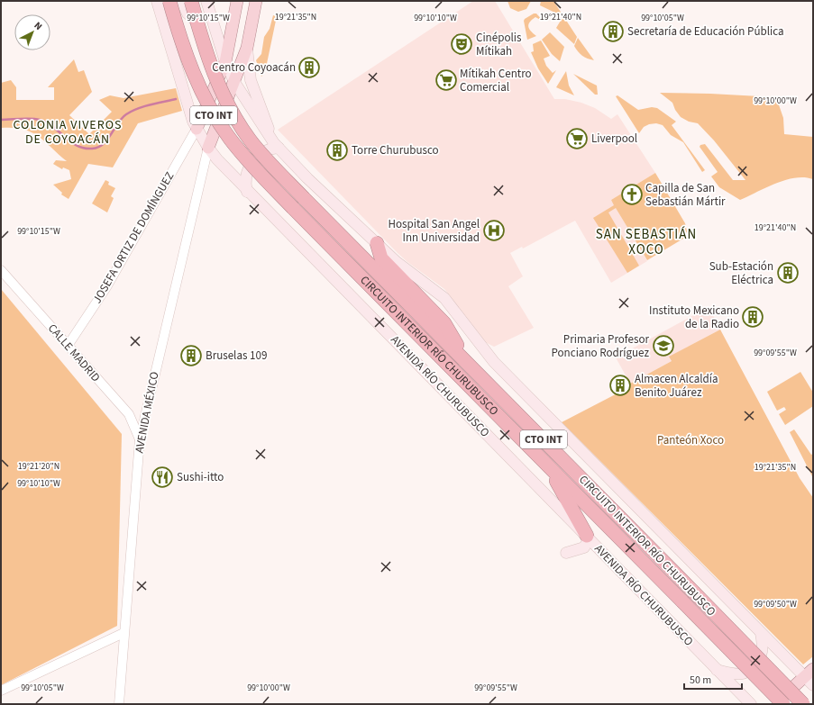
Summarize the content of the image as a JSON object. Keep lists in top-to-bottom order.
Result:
{
  "streets": {
    "highway": ["CTO INT", "CIRCUITO INTERIOR RÍO CHURUBUSCO"],
    "main road": ["AVENIDA RÍO CHURUBUSCO"],
    "street": ["JOSEFA ORTIZ DE DOMÍNGUEZ", "CALLE MADRID", "AVENIDA MÉXICO"]
  },
  "crossings": [
    ["JOSEFA ORTIZ DE DOMÍNGUEZ", "CALLE MADRID"],
    ["JOSEFA ORTIZ DE DOMÍNGUEZ", "AVENIDA RÍO CHURUBUSCO"],
    ["CALLE MADRID", "AVENIDA MÉXICO"],
    ["AVENIDA RÍO CHURUBUSCO", "AVENIDA MÉXICO"]
  ],
  "districts": ["COLONIA VIVEROS DE COYOACÁN", "SAN SEBASTIÁN XOCO"],
  "parks": ["Panteón Xoco"],
  "places": {
    "building": [
      "Secretaría de Educación Pública",
      "Centro Coyoacán",
      "Torre Churubusco",
      "Sub-Estación Eléctrica",
      "Instituto Mexicano de la Radio",
      "Bruselas 109",
      "Almacen Alcaldía Benito Juárez"
    ],
    "theatre": ["Cinépolis Mítikah"],
    "supermarket": ["Mítikah Centro Comercial", "Liverpool"],
    "church": ["Capilla de San Sebastián Mártir"],
    "hospital": ["Hospital San Angel Inn Universidad"],
    "school or university": ["Primaria Profesor Ponciano Rodríguez"],
    "restaurant": ["Sushi-itto"]
  },
  "scale_bar": "50 m",
  "north": "top right",
  "coordinates": [
    "19°21'35\"N",
    "19°21'40\"N",
    "99°10'15\"W",
    "99°10'10\"W",
    "99°10'05\"W",
    "99°10'00\"W",
    "99°09'55\"W",
    "19°21'20\"N",
    "99°09'50\"W"
  ]
}
